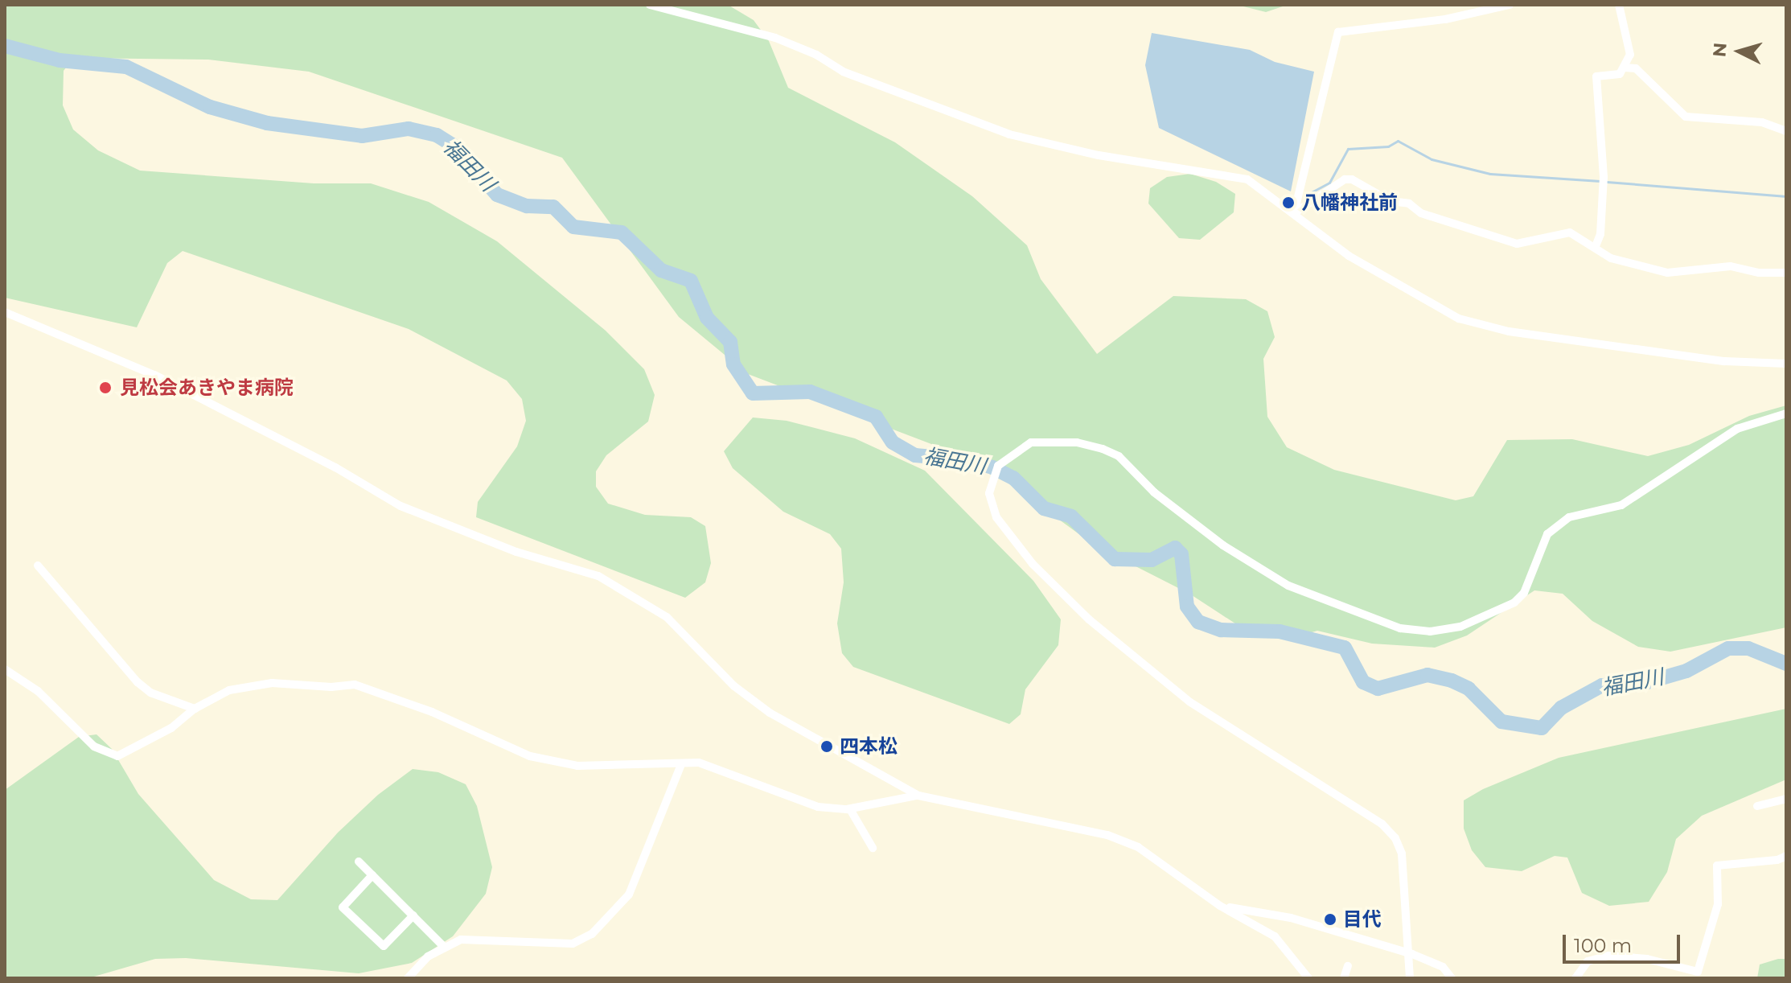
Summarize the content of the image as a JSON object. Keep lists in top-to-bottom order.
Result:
{
  "water": ["福田川"],
  "places": [
    "八幡神社前",
    "見松会あきやま病院",
    "四本松",
    "目代"
  ],
  "scale_bar": "100 m",
  "north": "left"
}
